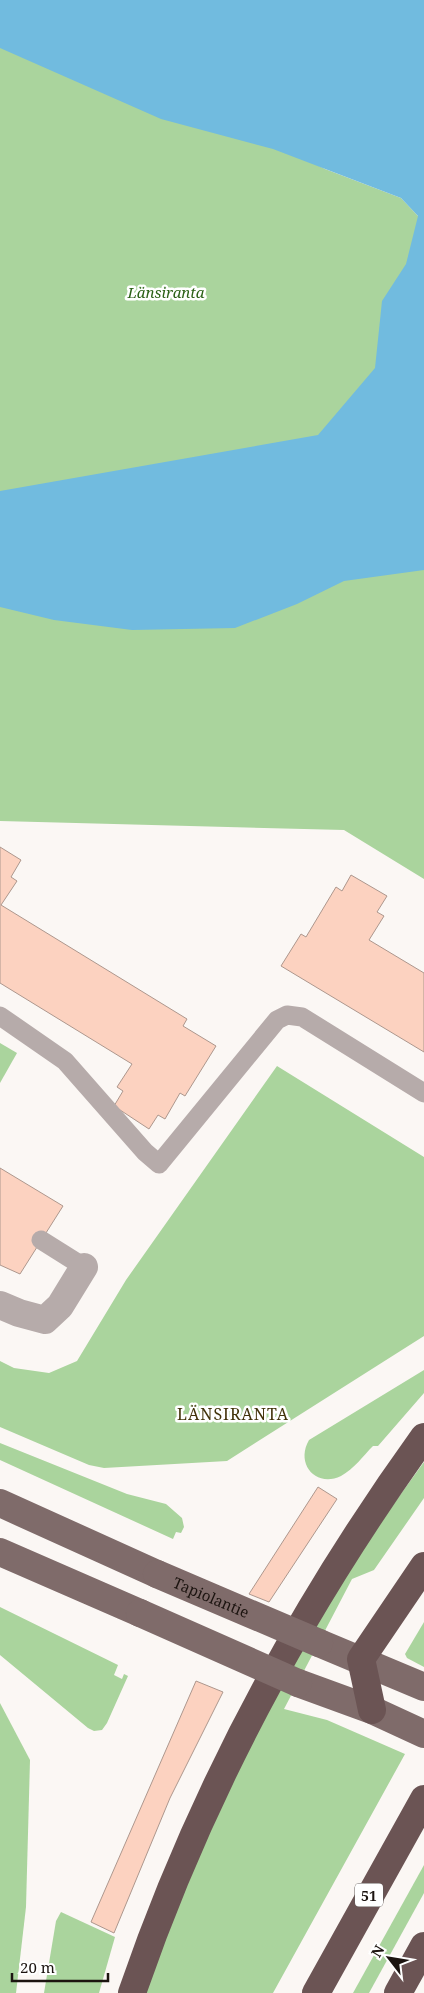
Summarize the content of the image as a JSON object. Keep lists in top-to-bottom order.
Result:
{
  "streets": {
    "highway": ["51"],
    "main road": ["Tapiolantie"]
  },
  "districts": ["LÄNSIRANTA"],
  "parks": ["Länsiranta"],
  "scale_bar": "20 m",
  "north": "top left"
}
